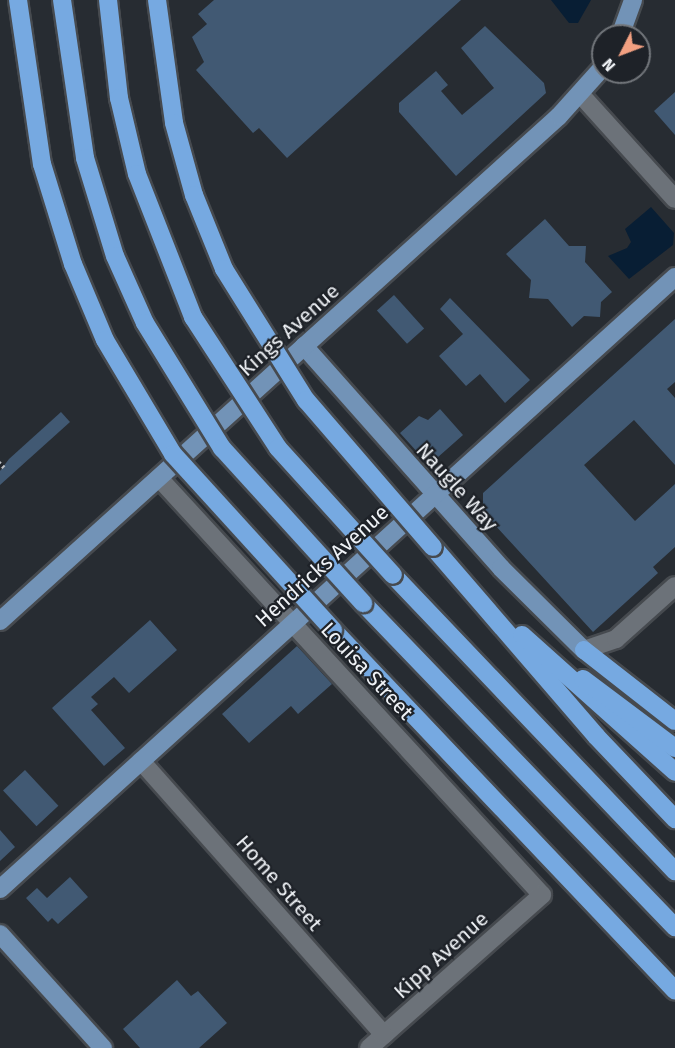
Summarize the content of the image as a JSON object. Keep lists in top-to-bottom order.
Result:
{
  "streets": {
    "main road": ["Kings Avenue", "Naugle Way", "Hendricks Avenue"],
    "street": ["Louisa Street", "Home Street", "Kipp Avenue"]
  },
  "crossings": [
    ["Kings Avenue", "Naugle Way"],
    ["Kings Avenue", "Louisa Street"],
    ["Naugle Way", "Hendricks Avenue"],
    ["Hendricks Avenue", "Louisa Street"],
    ["Hendricks Avenue", "Home Street"],
    ["Louisa Street", "Kipp Avenue"],
    ["Home Street", "Kipp Avenue"]
  ],
  "north": "bottom left"
}
